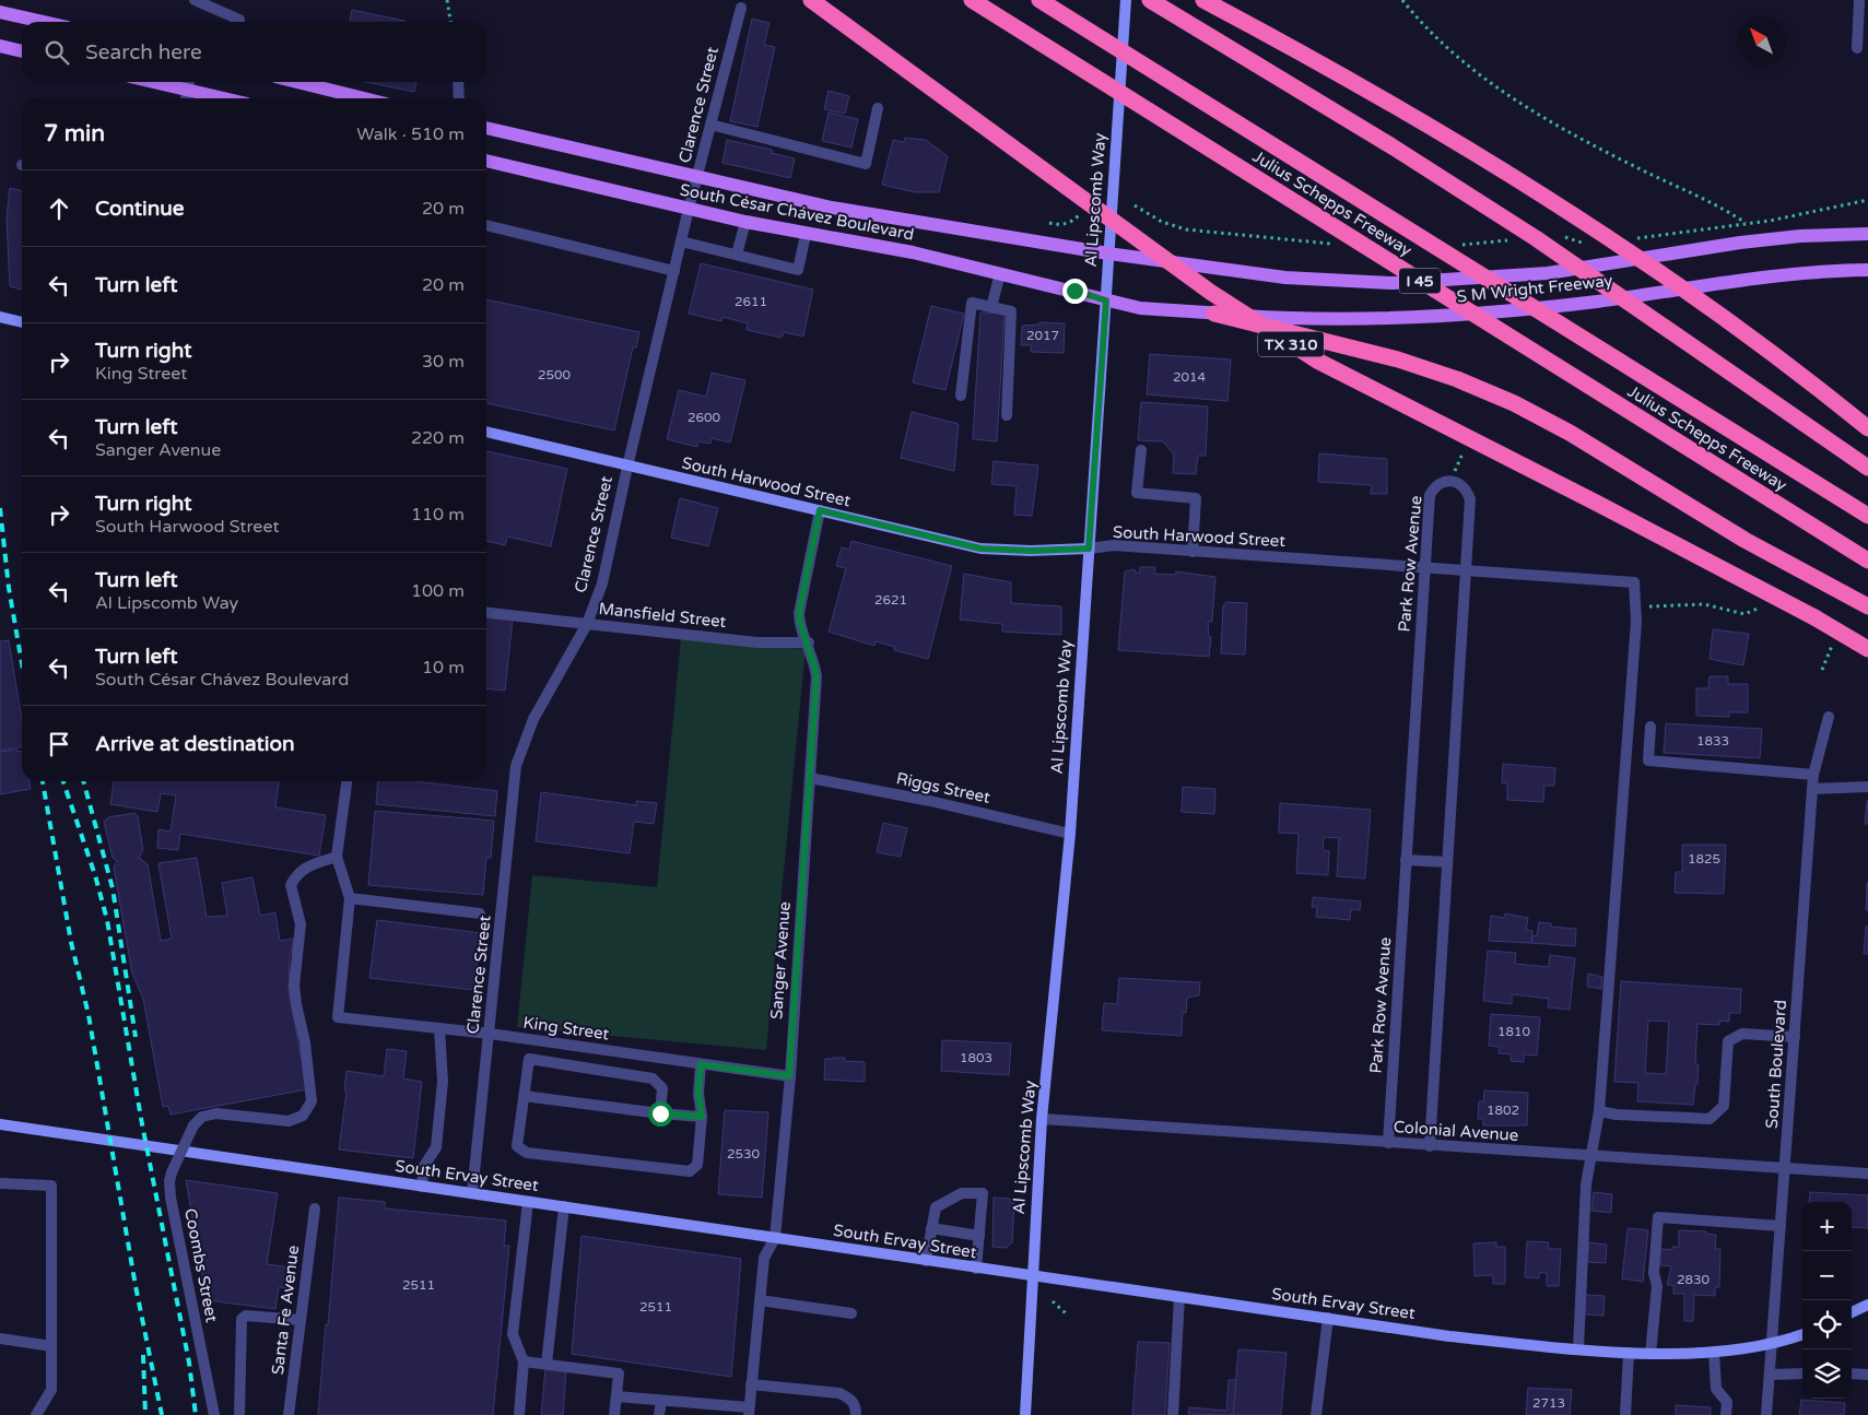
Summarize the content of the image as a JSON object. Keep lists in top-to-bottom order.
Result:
{
  "streets": {
    "highway": ["Julius Schepps Freeway", "I 45", "TX 310"],
    "main road": [
      "Al Lipscomb Way",
      "South César Chávez Boulevard",
      "S M Wright Freeway",
      "South Harwood Street",
      "South Ervay Street"
    ],
    "street": [
      "Clarence Street",
      "Park Row Avenue",
      "Mansfield Street",
      "Riggs Street",
      "Sanger Avenue",
      "King Street",
      "South Boulevard",
      "Colonial Avenue",
      "Coombs Street",
      "Santa Fe Avenue"
    ]
  },
  "crossings": [
    ["Clarence Street", "South César Chávez Boulevard"],
    ["Clarence Street", "South Harwood Street"],
    ["Clarence Street", "Mansfield Street"],
    ["Clarence Street", "King Street"],
    ["Clarence Street", "South Ervay Street"],
    ["Al Lipscomb Way", "South César Chávez Boulevard"],
    ["Al Lipscomb Way", "S M Wright Freeway"],
    ["Al Lipscomb Way", "South Harwood Street"],
    ["Al Lipscomb Way", "Riggs Street"],
    ["Al Lipscomb Way", "Colonial Avenue"],
    ["Al Lipscomb Way", "South Ervay Street"],
    ["South César Chávez Boulevard", "S M Wright Freeway"],
    ["South Harwood Street", "Park Row Avenue"],
    ["South Harwood Street", "Sanger Avenue"],
    ["Park Row Avenue", "Colonial Avenue"],
    ["Mansfield Street", "Sanger Avenue"],
    ["Riggs Street", "Sanger Avenue"],
    ["Sanger Avenue", "King Street"],
    ["Sanger Avenue", "South Ervay Street"],
    ["South Boulevard", "Colonial Avenue"],
    ["South Boulevard", "South Ervay Street"]
  ],
  "house_numbers": [
    "2611",
    "2017",
    "2500",
    "2014",
    "2600",
    "2621",
    "1833",
    "1825",
    "1810",
    "1803",
    "1802",
    "2530",
    "2830",
    "2511",
    "2511",
    "2713"
  ],
  "north": "top left",
  "page": {
    "search": "Search here",
    "heading": ["7 min", "Walk · 510 m"],
    "list": [
      ["Continue", "20 m"],
      ["Turn left", "20 m"],
      ["Turn right", "King Street", "30 m"],
      ["Turn left", "Sanger Avenue", "220 m"],
      ["Turn right", "South Harwood Street", "110 m"],
      ["Turn left", "Al Lipscomb Way", "100 m"],
      ["Turn left", "South César Chávez Boulevard", "10 m"],
      "Arrive at destination"
    ],
    "map_buttons": ["+", "−"]
  }
}
